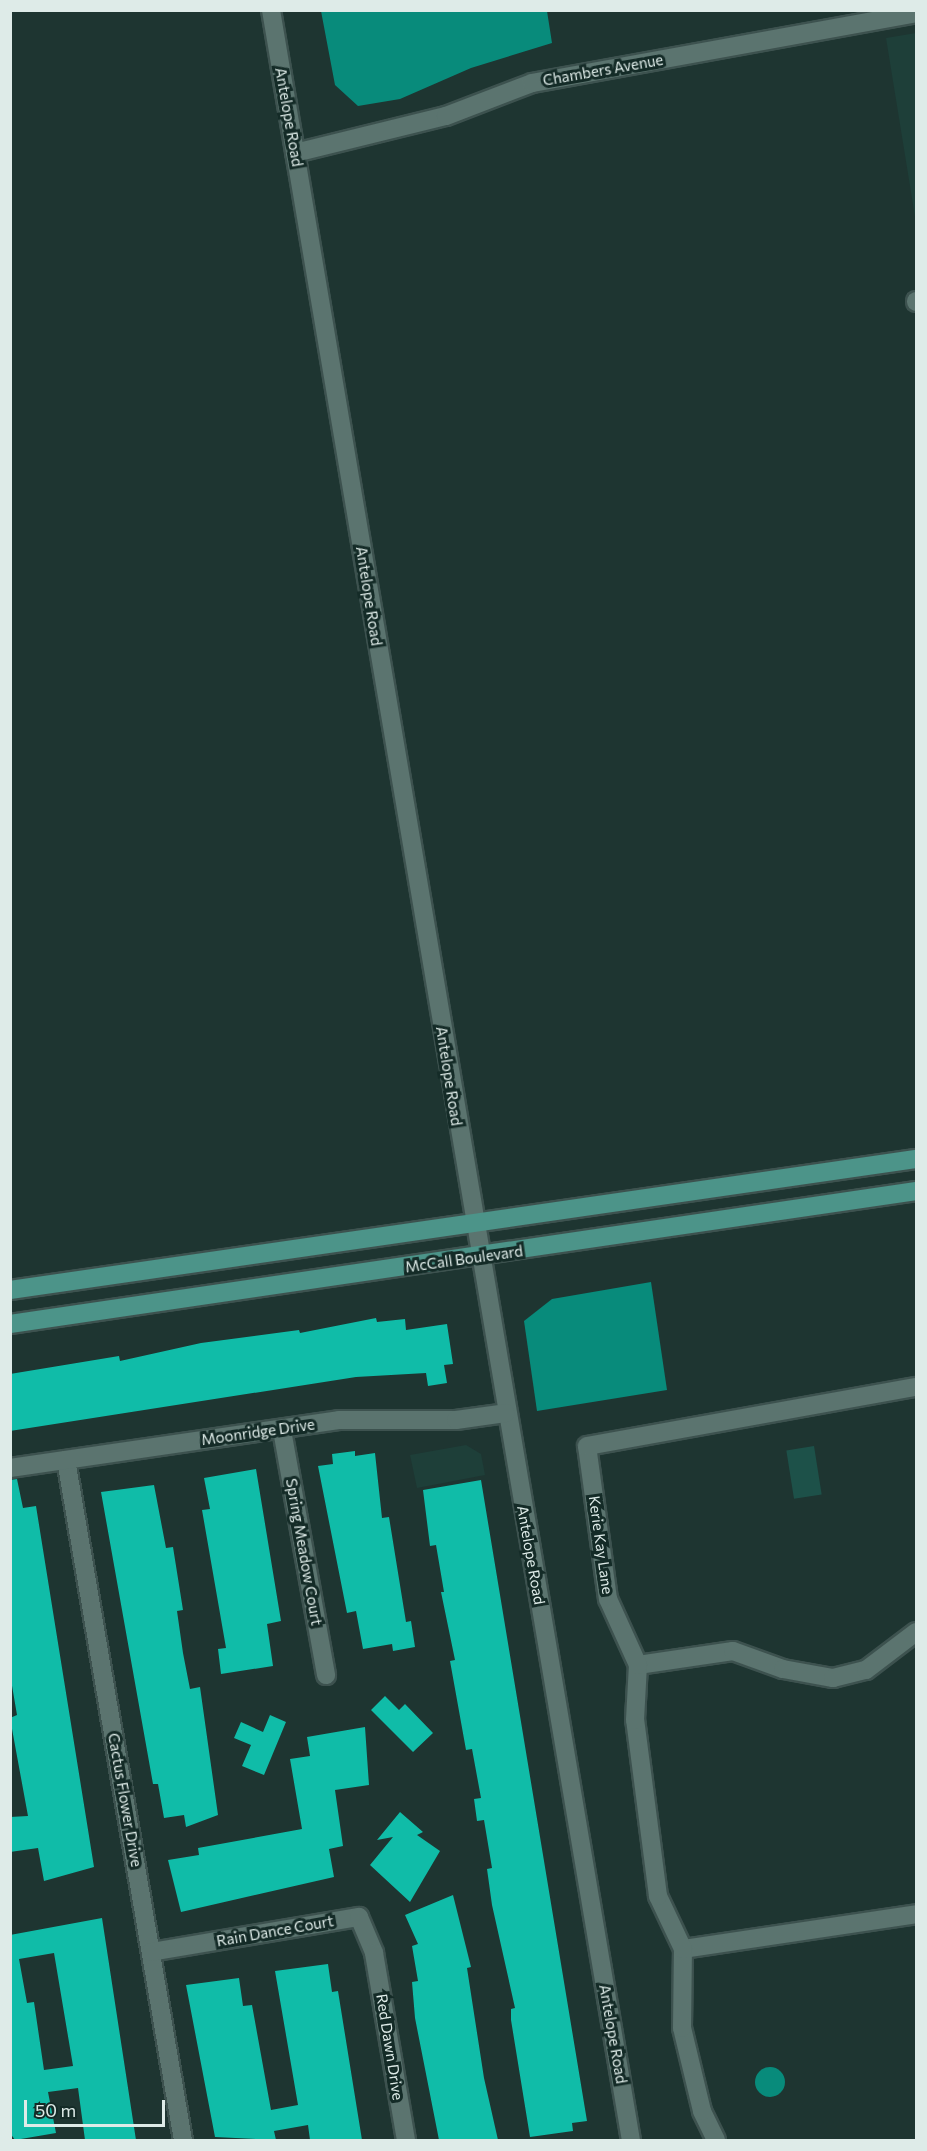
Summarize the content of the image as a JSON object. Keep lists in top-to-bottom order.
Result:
{
  "streets": {
    "main road": ["McCall Boulevard"],
    "street": [
      "Chambers Avenue",
      "Antelope Road",
      "Moonridge Drive",
      "Kerie Kay Lane",
      "Spring Meadow Court",
      "Cactus Flower Drive",
      "Rain Dance Court",
      "Red Dawn Drive"
    ]
  },
  "crossings": [
    ["Chambers Avenue", "Antelope Road"],
    ["Antelope Road", "McCall Boulevard"],
    ["Antelope Road", "Moonridge Drive"],
    ["Moonridge Drive", "Spring Meadow Court"],
    ["Moonridge Drive", "Cactus Flower Drive"],
    ["Cactus Flower Drive", "Rain Dance Court"],
    ["Rain Dance Court", "Red Dawn Drive"]
  ],
  "scale_bar": "50 m"
}
